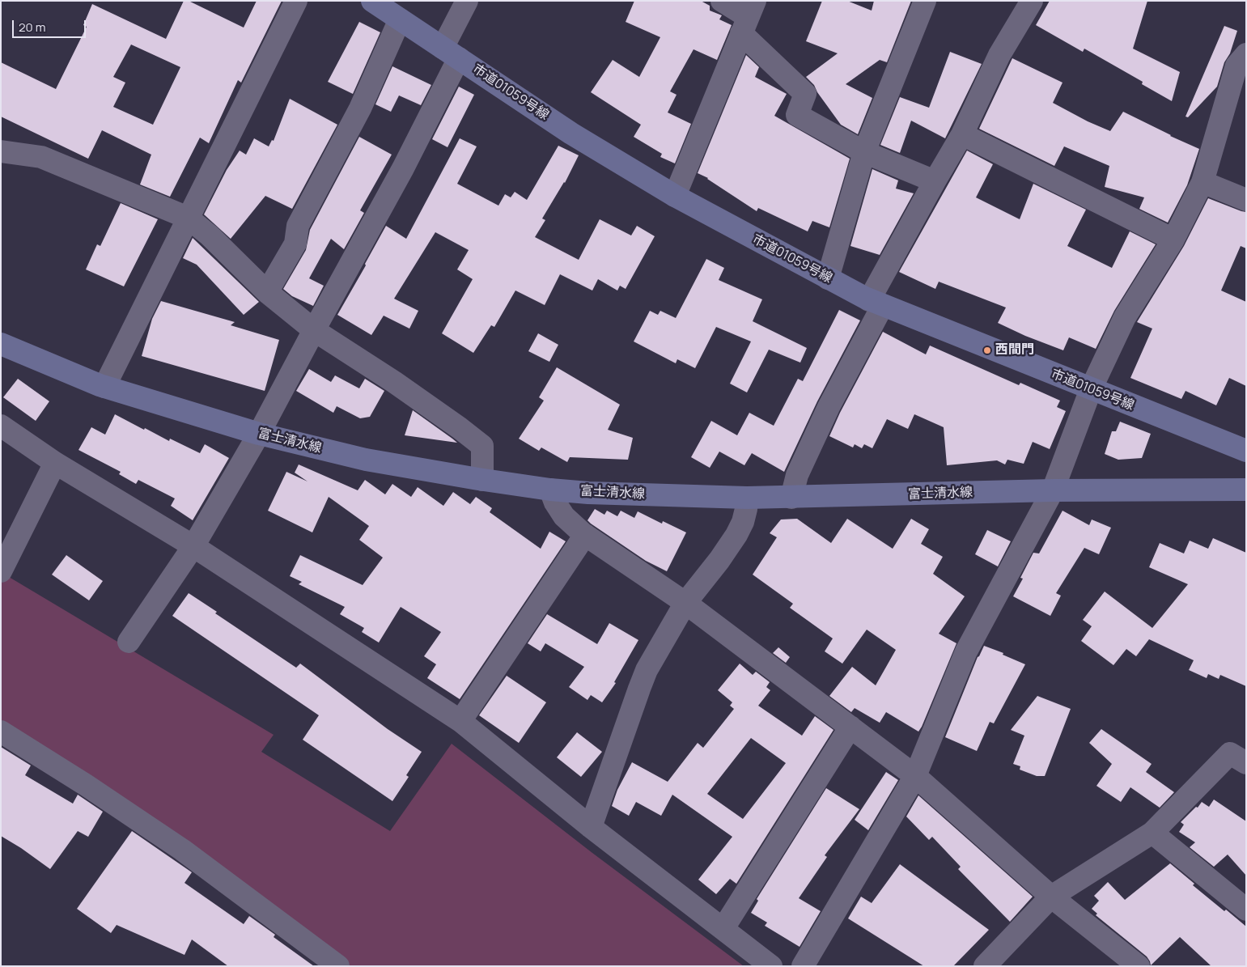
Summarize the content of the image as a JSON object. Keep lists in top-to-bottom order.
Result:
{
  "streets": {
    "main road": ["市道01059号線", "富士清水線"]
  },
  "places": ["西間門"],
  "scale_bar": "20 m"
}
